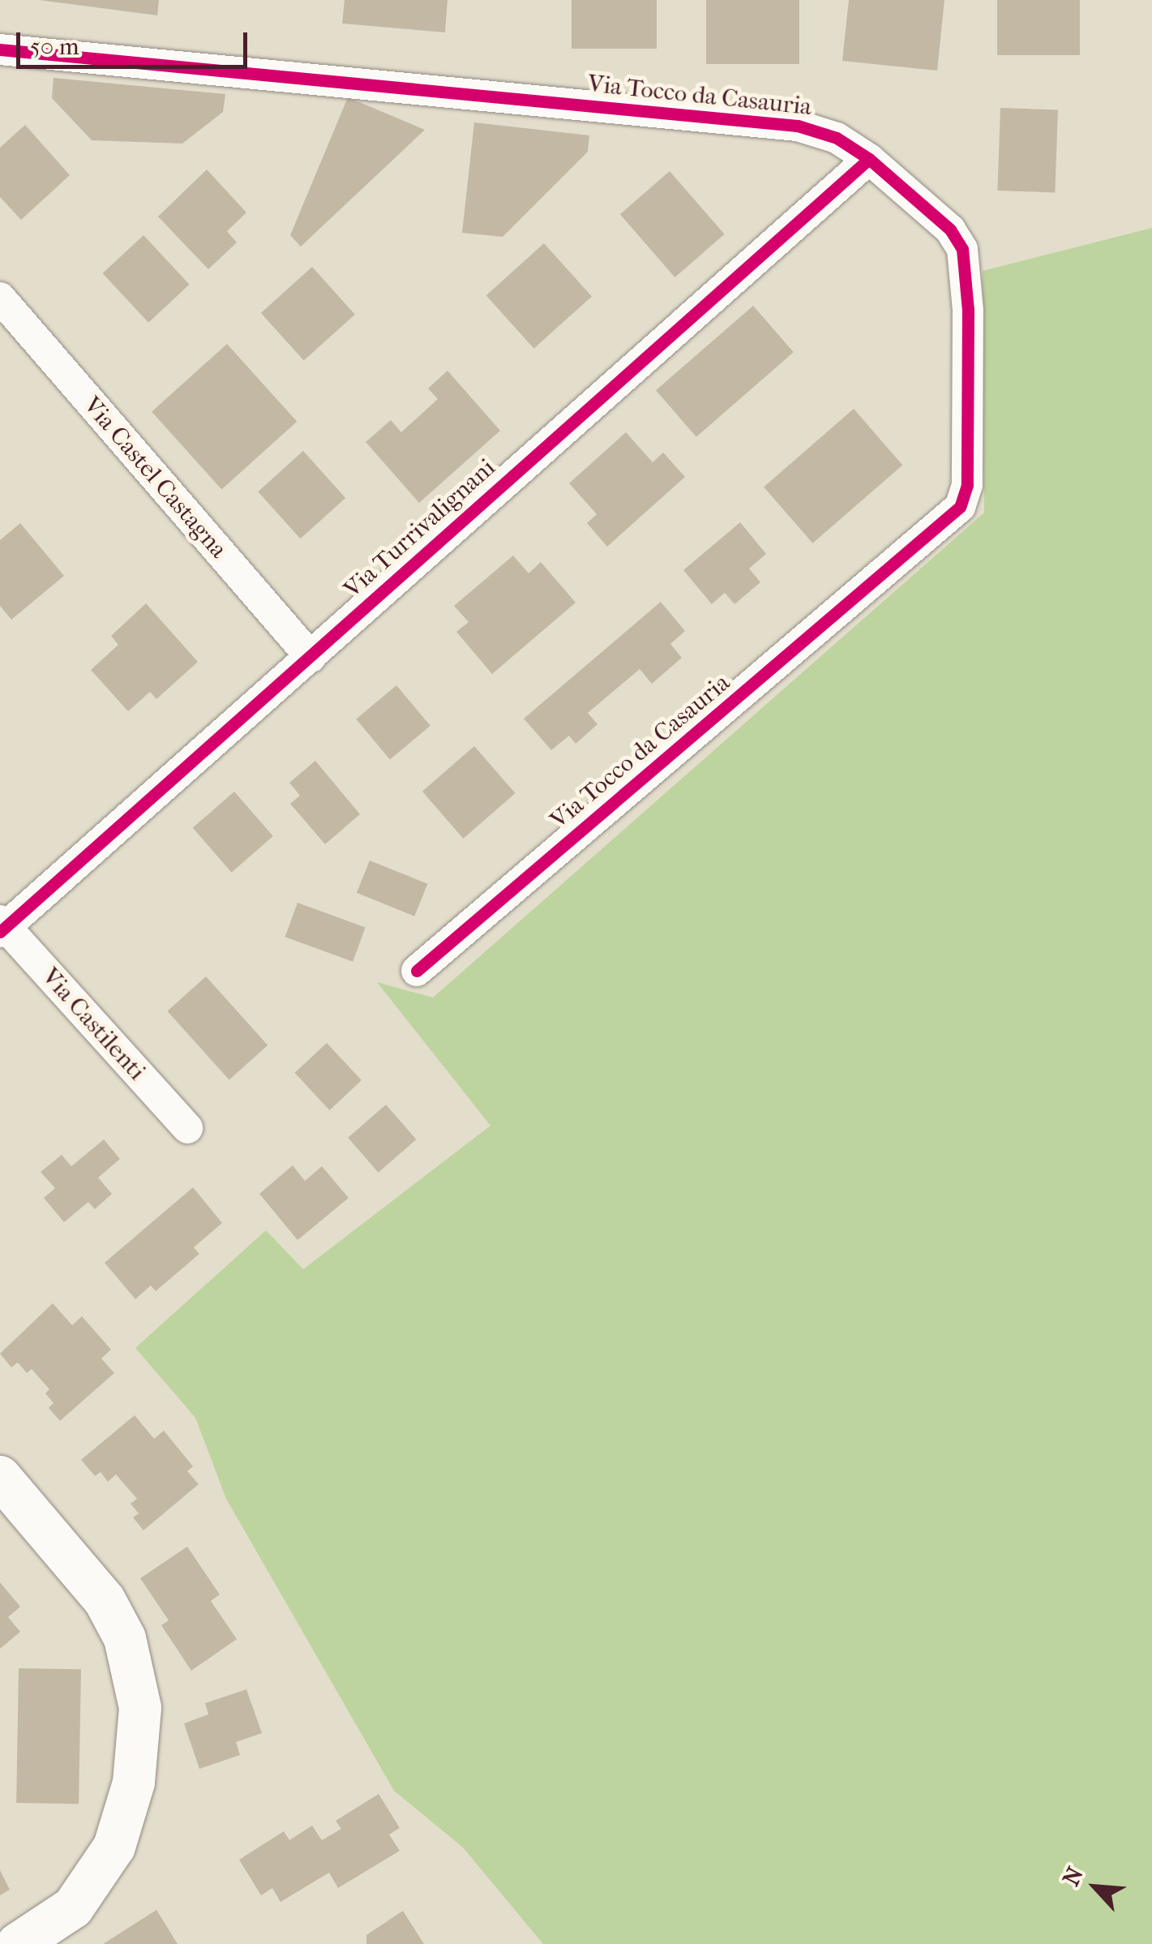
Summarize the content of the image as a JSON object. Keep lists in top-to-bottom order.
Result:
{
  "streets": {
    "street": [
      "Via Tocco da Casauria",
      "Via Castel Castagna",
      "Via Turrivalignani",
      "Via Castilenti"
    ]
  },
  "crossings": [
    ["Via Tocco da Casauria", "Via Turrivalignani"],
    ["Via Castel Castagna", "Via Turrivalignani"],
    ["Via Turrivalignani", "Via Castilenti"]
  ],
  "scale_bar": "50 m",
  "north": "top left"
}
